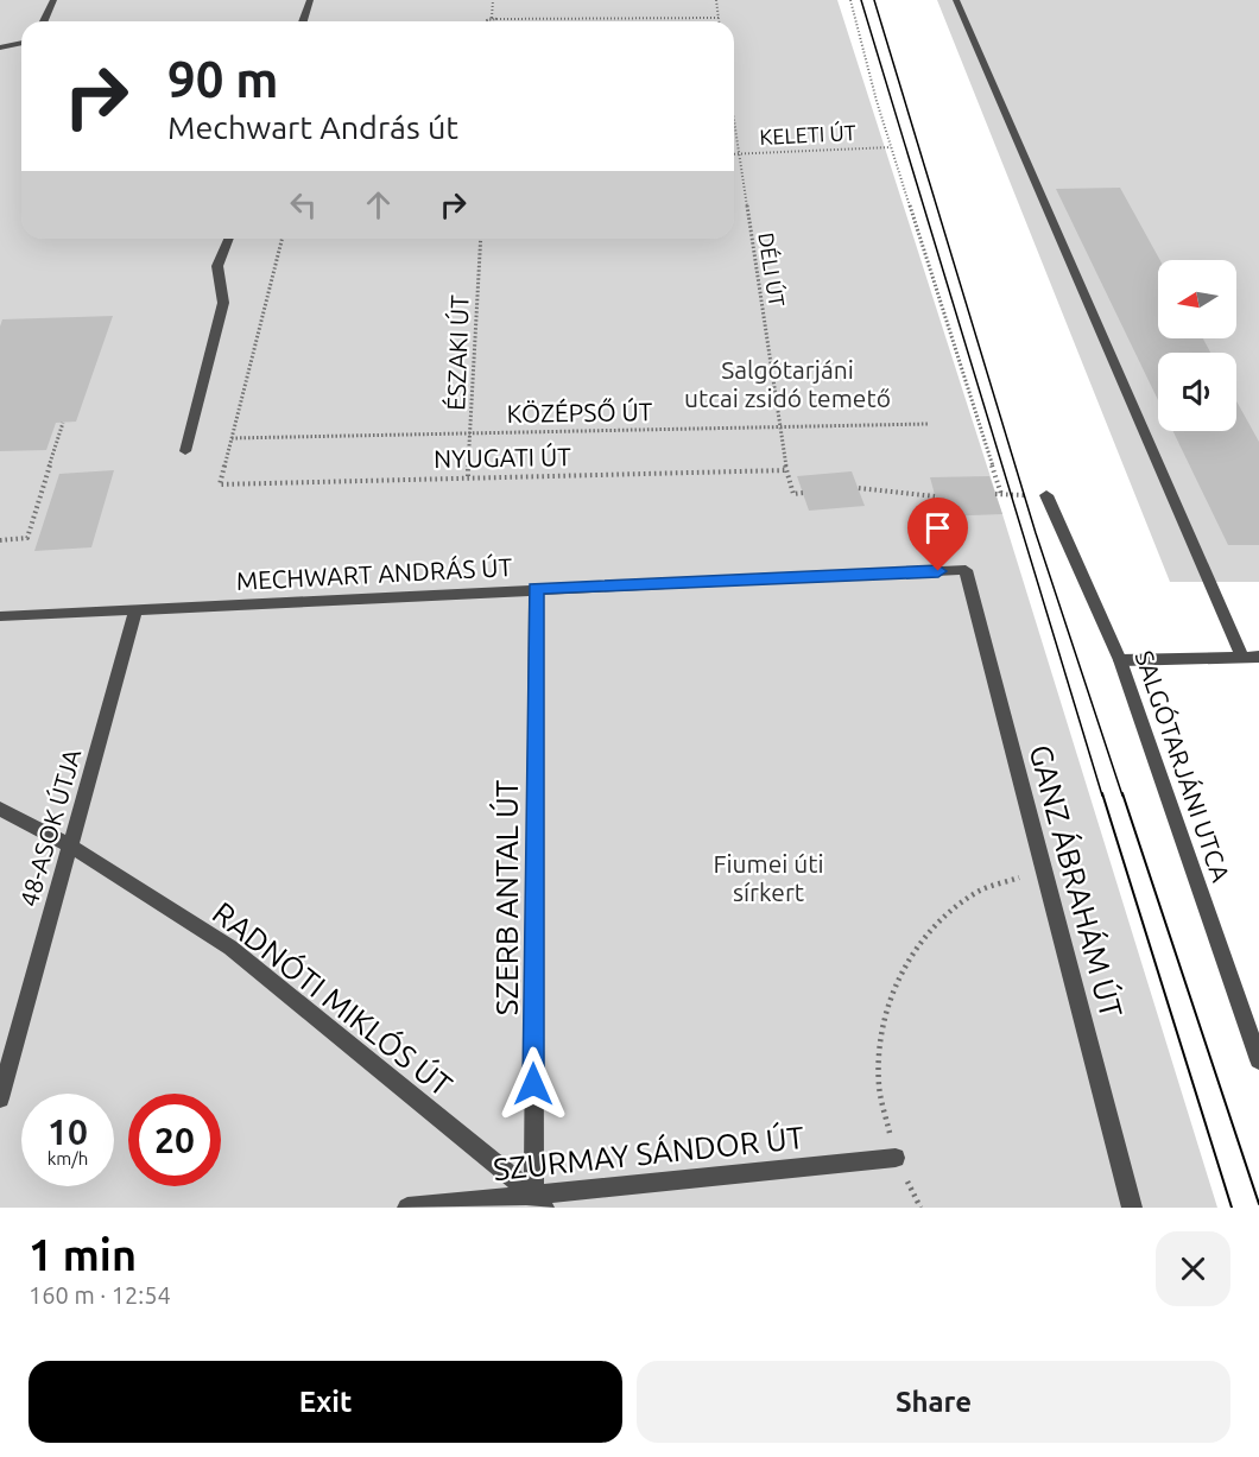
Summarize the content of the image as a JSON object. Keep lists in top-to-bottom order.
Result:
{
  "streets": {
    "street": [
      "MECHWART ANDRÁS ÚT",
      "SALGÓTARJÁNI UTCA",
      "48-ASOK ÚTJA",
      "GANZ ÁBRAHÁM ÚT",
      "SZERB ANTAL ÚT",
      "RADNÓTI MIKLÓS ÚT",
      "SZURMAY SÁNDOR ÚT"
    ],
    "path": [
      "KELETI ÚT",
      "DÉLI ÚT",
      "ÉSZAKI ÚT",
      "KÖZÉPSŐ ÚT",
      "NYUGATI ÚT"
    ]
  },
  "crossings": [
    ["KELETI ÚT", "DÉLI ÚT"],
    ["DÉLI ÚT", "KÖZÉPSŐ ÚT"],
    ["DÉLI ÚT", "NYUGATI ÚT"],
    ["ÉSZAKI ÚT", "KÖZÉPSŐ ÚT"],
    ["ÉSZAKI ÚT", "NYUGATI ÚT"],
    ["KÖZÉPSŐ ÚT", "NYUGATI ÚT"],
    ["MECHWART ANDRÁS ÚT", "48-ASOK ÚTJA"],
    ["MECHWART ANDRÁS ÚT", "GANZ ÁBRAHÁM ÚT"],
    ["MECHWART ANDRÁS ÚT", "SZERB ANTAL ÚT"],
    ["48-ASOK ÚTJA", "RADNÓTI MIKLÓS ÚT"],
    ["SZERB ANTAL ÚT", "RADNÓTI MIKLÓS ÚT"],
    ["SZERB ANTAL ÚT", "SZURMAY SÁNDOR ÚT"],
    ["RADNÓTI MIKLÓS ÚT", "SZURMAY SÁNDOR ÚT"]
  ],
  "parks": ["Salgótarjáni utcai zsidó temető", "Fiumei úti sírkert"],
  "north": "left",
  "page": {
    "turn": ["90 m", "Mechwart András út"],
    "speed": "10 km/h",
    "limit": "20",
    "heading": ["1 min", "160 m · 12:54"],
    "buttons": ["Exit", "Share"]
  }
}
